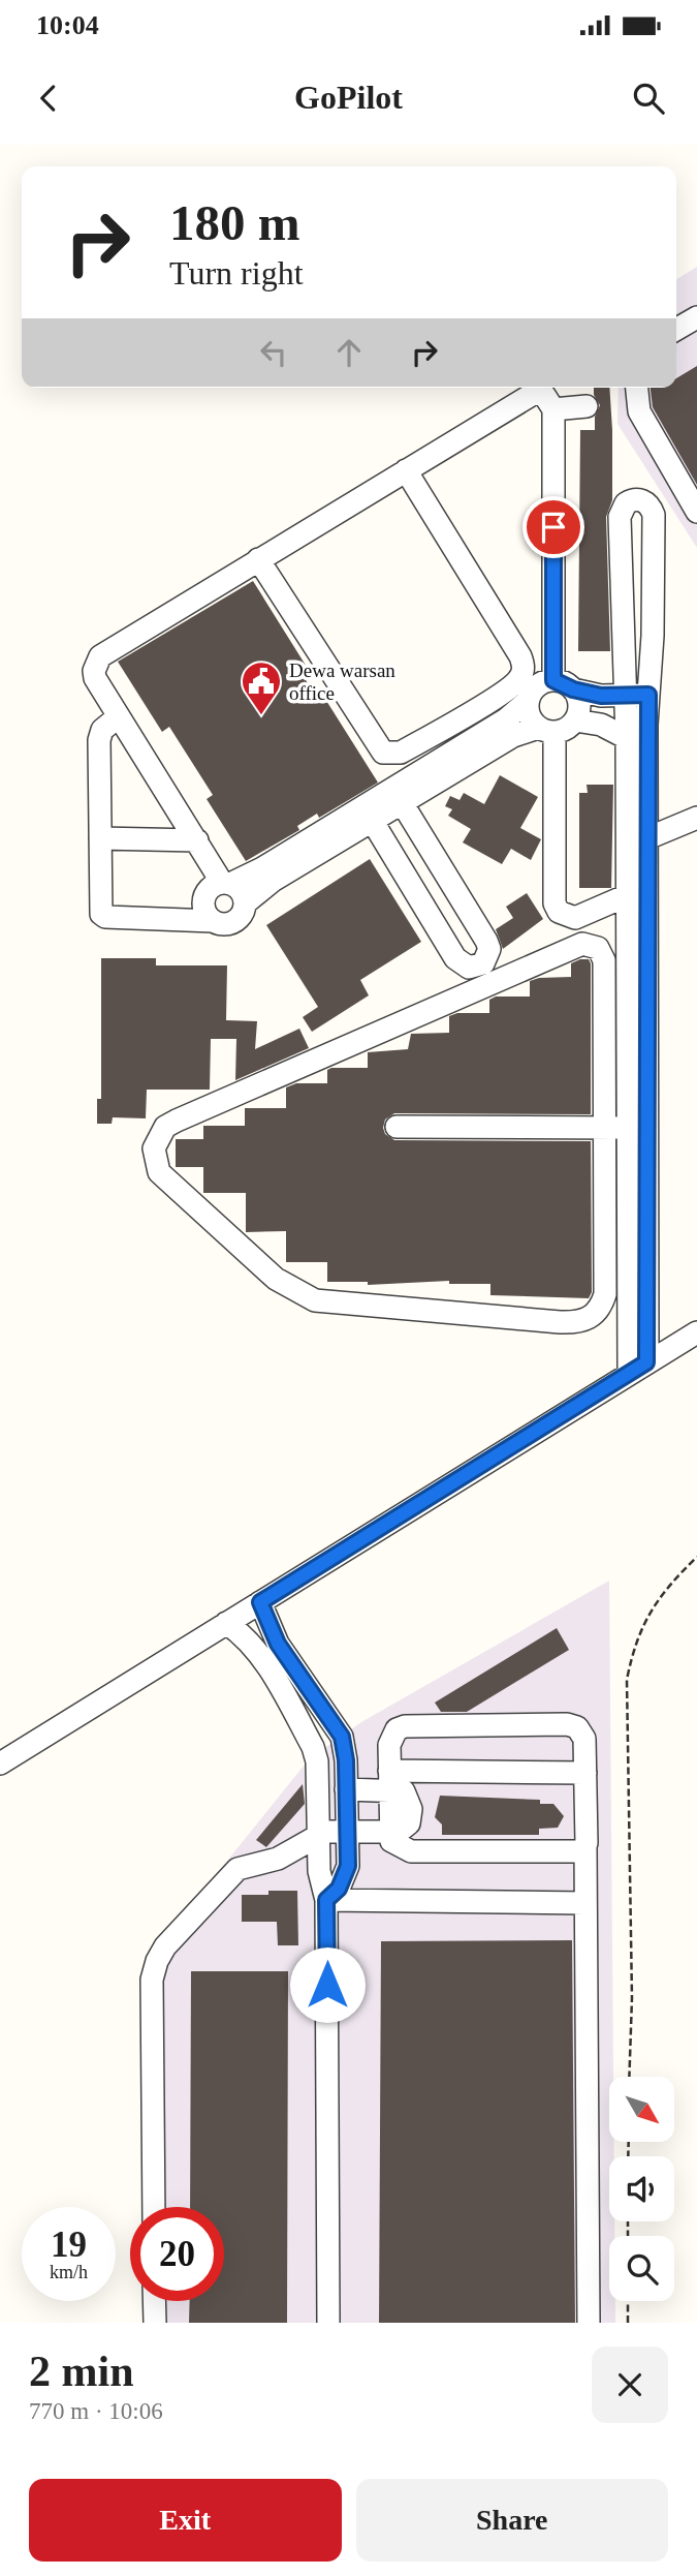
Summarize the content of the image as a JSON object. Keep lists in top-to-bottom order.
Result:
{
  "places": {
    "public building": ["Dewa warsan office"]
  },
  "north": "bottom right",
  "page": {
    "status": "10:04",
    "header": "GoPilot",
    "turn": ["180 m", "Turn right"],
    "speed": "19 km/h",
    "limit": "20",
    "heading": ["2 min", "770 m · 10:06"],
    "buttons": ["Exit", "Share"]
  }
}
